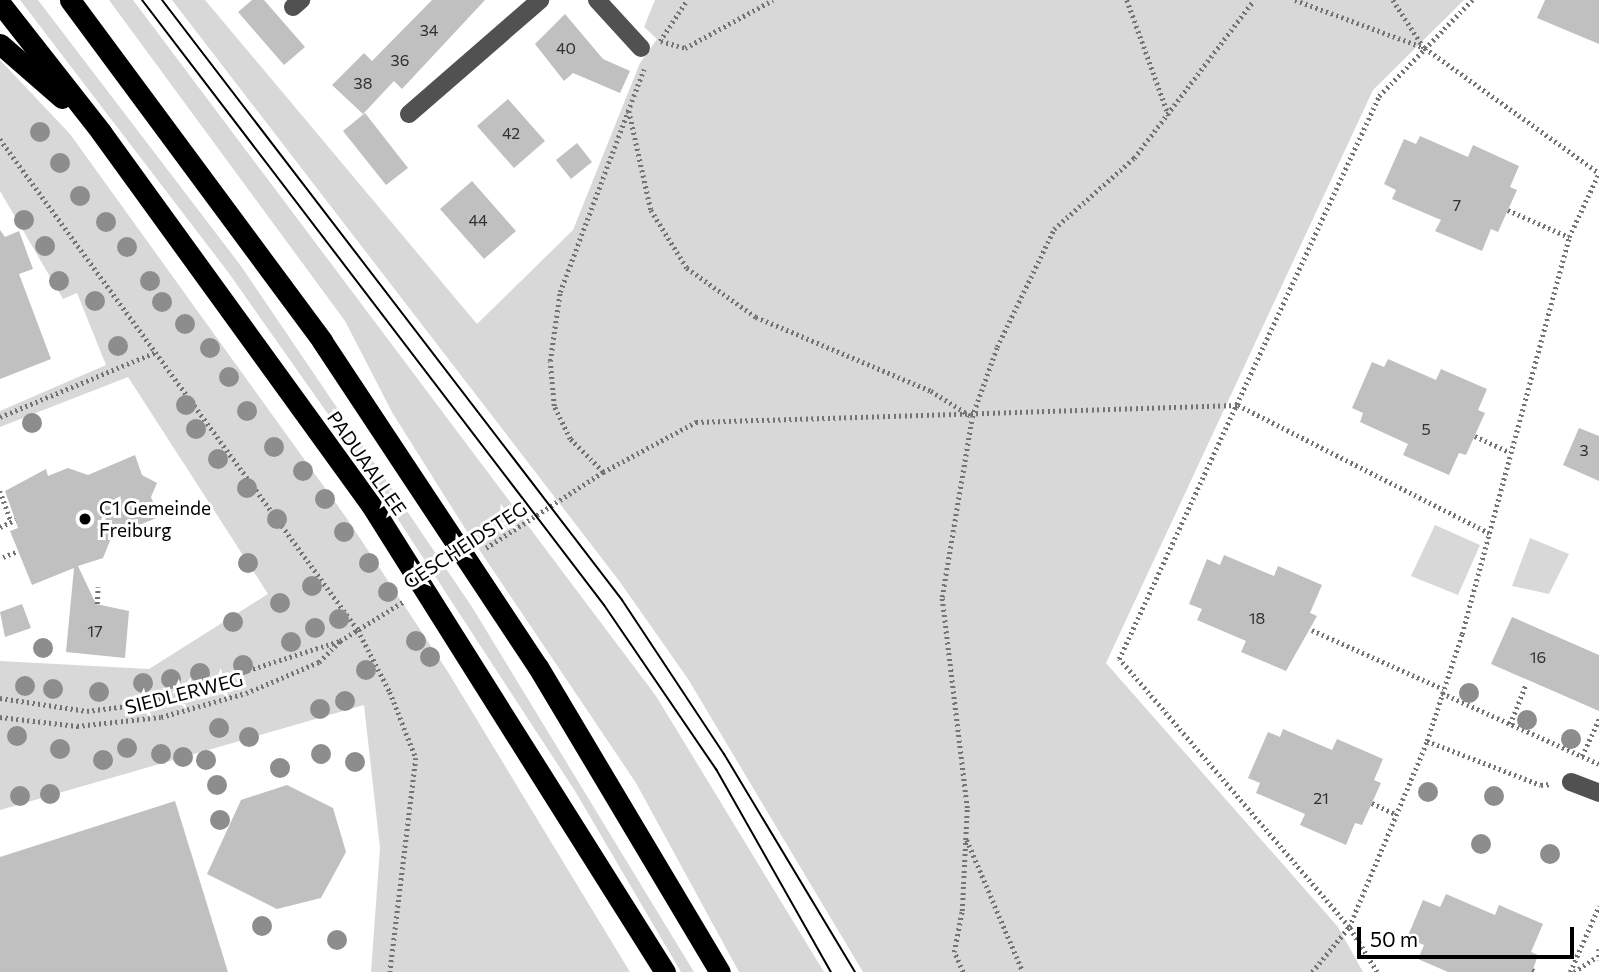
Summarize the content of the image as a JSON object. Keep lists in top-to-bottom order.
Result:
{
  "streets": {
    "highway": ["PADUAALLEE"],
    "path": ["GESCHEIDSTEG", "SIEDLERWEG"]
  },
  "crossings": [
    ["GESCHEIDSTEG", "SIEDLERWEG"]
  ],
  "places": ["C1 Gemeinde Freiburg"],
  "house_numbers": [
    "34",
    "40",
    "36",
    "38",
    "42",
    "7",
    "44",
    "5",
    "3",
    "18",
    "17",
    "16",
    "21"
  ],
  "scale_bar": "50 m"
}
